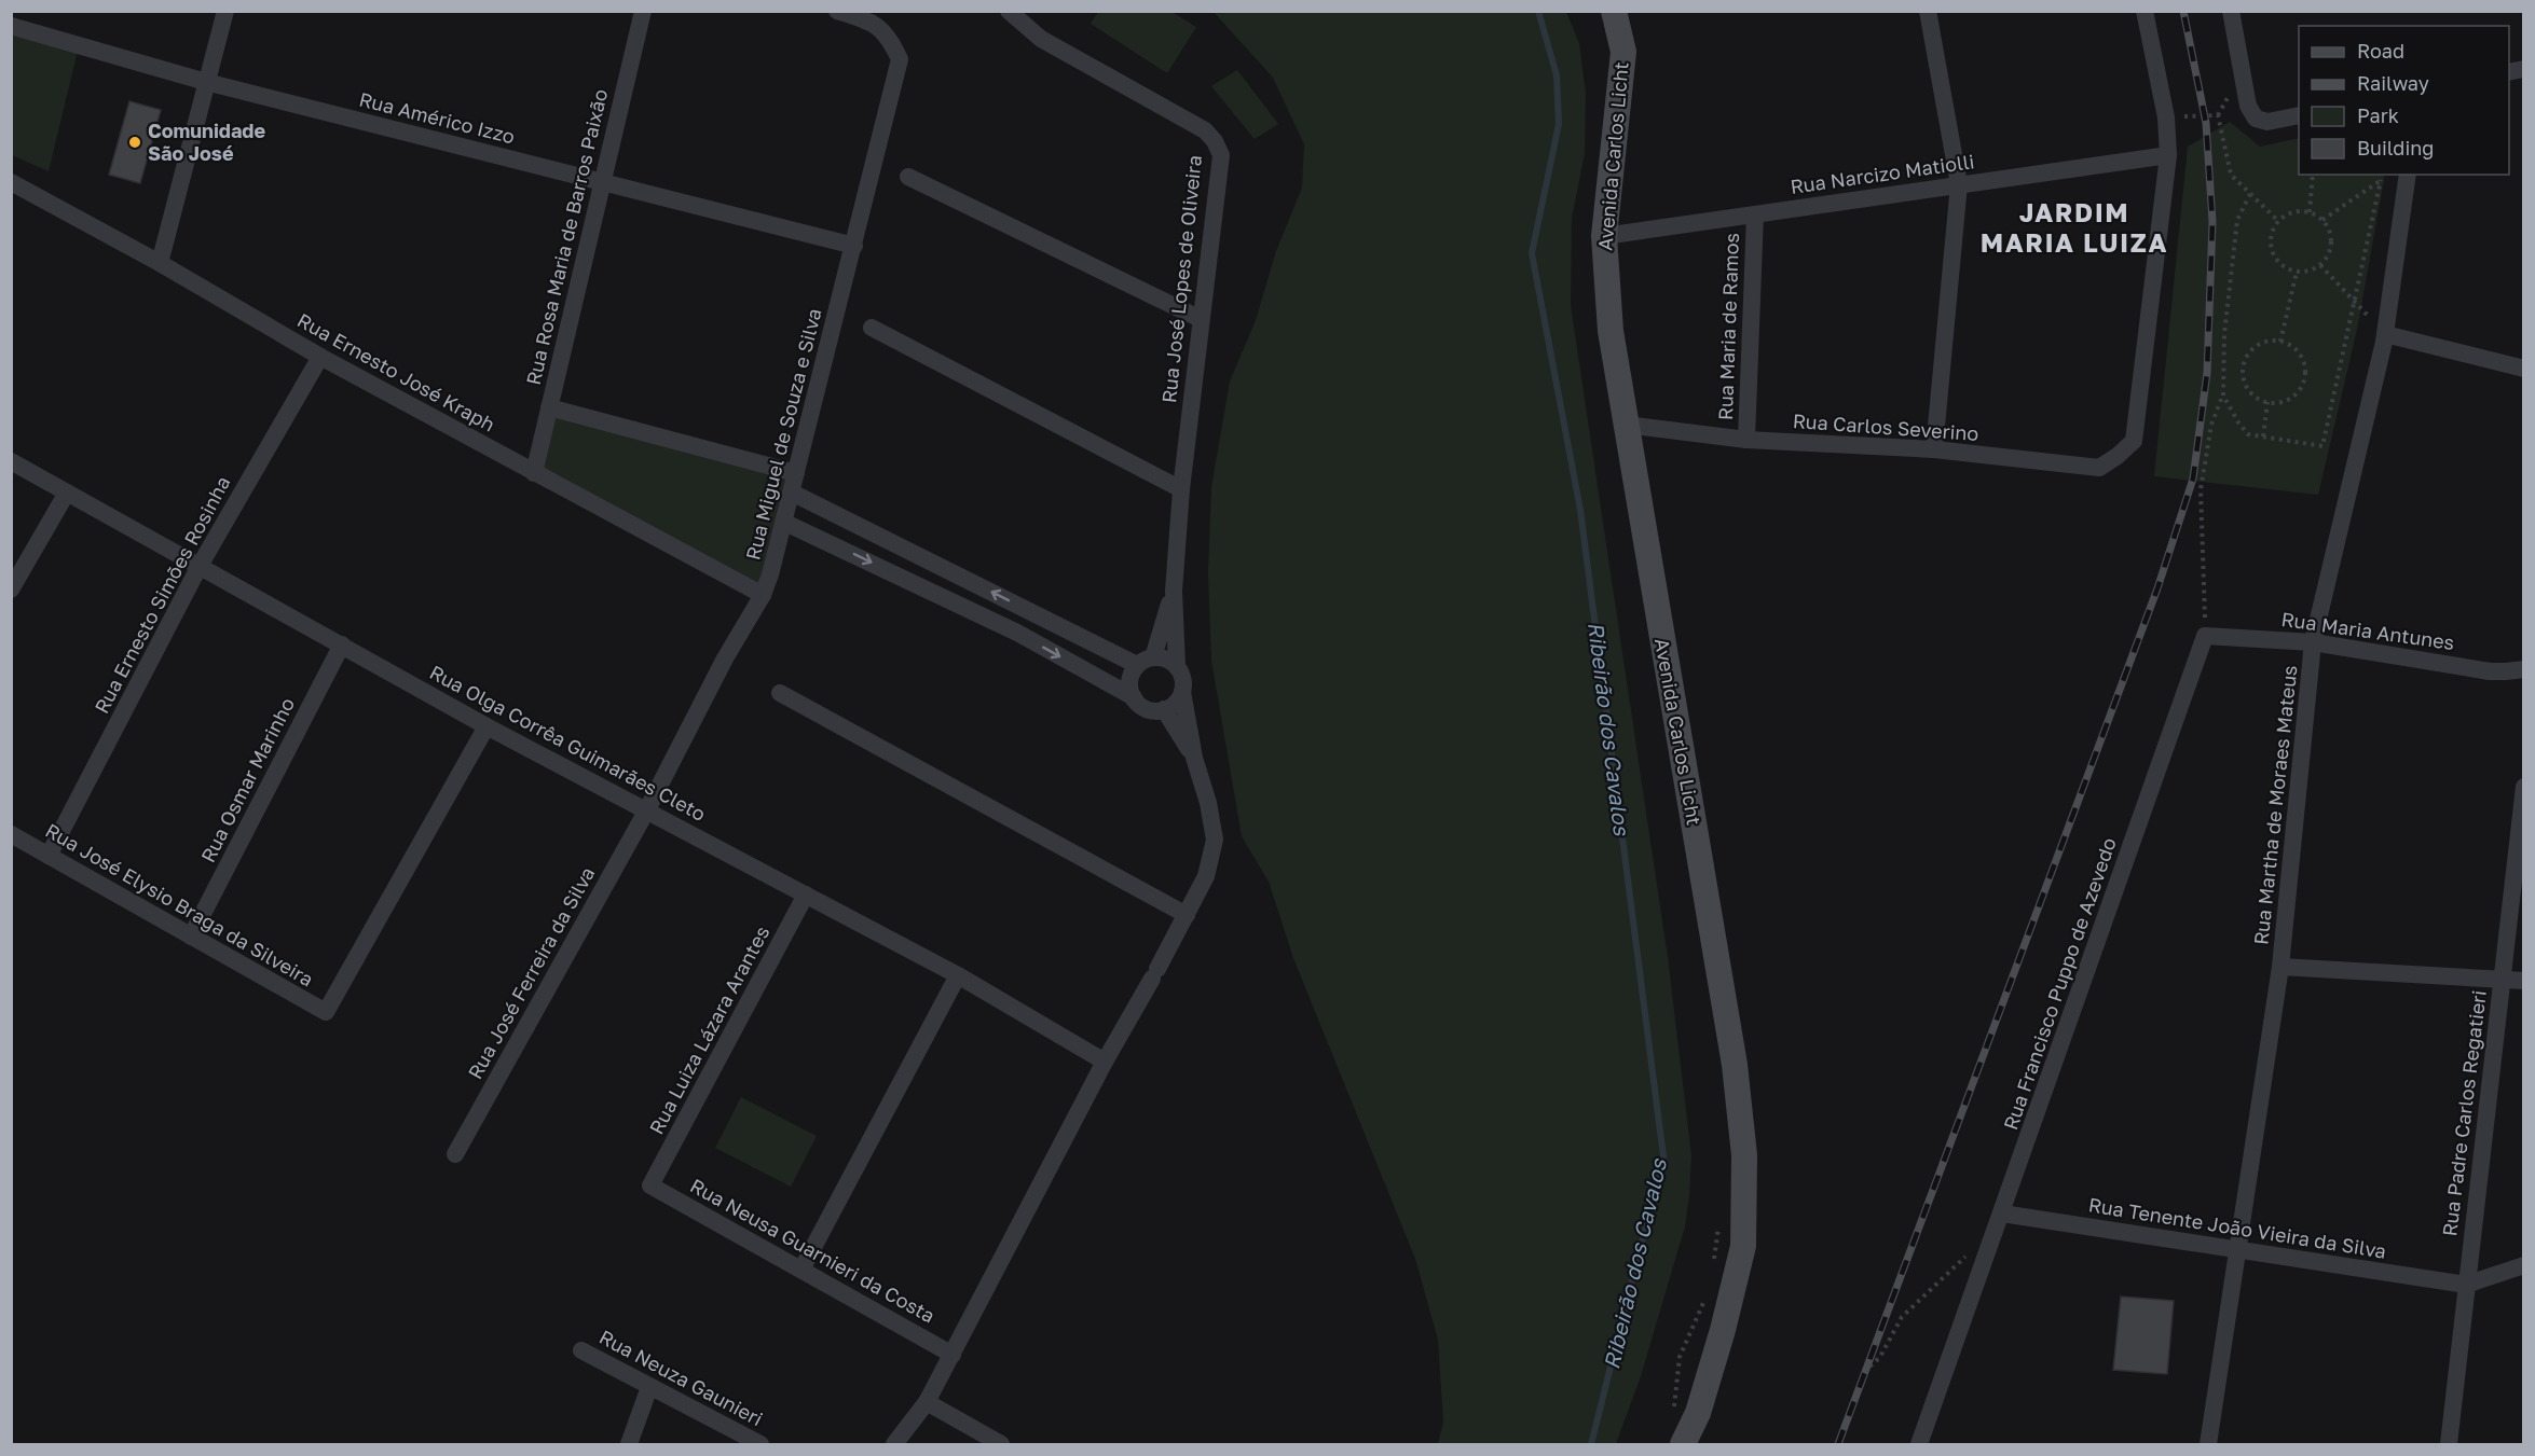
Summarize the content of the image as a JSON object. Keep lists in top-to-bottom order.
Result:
{
  "streets": {
    "main road": ["Avenida Carlos Licht"],
    "street": [
      "Rua Américo Izzo",
      "Rua Narcizo Matiolli",
      "Rua Rosa Maria de Barros Paixão",
      "Rua José Lopes de Oliveira",
      "Rua Maria de Ramos",
      "Rua Ernesto José Kraph",
      "Rua Carlos Severino",
      "Rua Miguel de Souza e Silva",
      "Rua Ernesto Simões Rosinha",
      "Rua Maria Antunes",
      "Rua Olga Corrêa Guimarães Cleto",
      "Rua Osmar Marinho",
      "Rua Martha de Moraes Mateus",
      "Rua José Elysio Braga da Silveira",
      "Rua José Ferreira da Silva",
      "Rua Francisco Puppo de Azevedo",
      "Rua Luiza Lázara Arantes",
      "Rua Padre Carlos Regatieri",
      "Rua Tenente João Vieira da Silva",
      "Rua Neusa Guarnieri da Costa",
      "Rua Neuza Gaunieri"
    ]
  },
  "crossings": [
    ["Rua Américo Izzo", "Rua Rosa Maria de Barros Paixão"],
    ["Rua Américo Izzo", "Rua Miguel de Souza e Silva"],
    ["Avenida Carlos Licht", "Rua Narcizo Matiolli"],
    ["Avenida Carlos Licht", "Rua Carlos Severino"],
    ["Rua Narcizo Matiolli", "Rua Maria de Ramos"],
    ["Rua Narcizo Matiolli", "Rua Carlos Severino"],
    ["Rua Rosa Maria de Barros Paixão", "Rua Ernesto José Kraph"],
    ["Rua Maria de Ramos", "Rua Carlos Severino"],
    ["Rua Ernesto José Kraph", "Rua Miguel de Souza e Silva"],
    ["Rua Ernesto José Kraph", "Rua Ernesto Simões Rosinha"],
    ["Rua Miguel de Souza e Silva", "Rua Olga Corrêa Guimarães Cleto"],
    ["Rua Miguel de Souza e Silva", "Rua José Ferreira da Silva"],
    ["Rua Ernesto Simões Rosinha", "Rua Olga Corrêa Guimarães Cleto"],
    ["Rua Ernesto Simões Rosinha", "Rua José Elysio Braga da Silveira"],
    ["Rua Maria Antunes", "Rua Martha de Moraes Mateus"],
    ["Rua Maria Antunes", "Rua Francisco Puppo de Azevedo"],
    ["Rua Olga Corrêa Guimarães Cleto", "Rua Osmar Marinho"],
    ["Rua Olga Corrêa Guimarães Cleto", "Rua José Elysio Braga da Silveira"],
    ["Rua Olga Corrêa Guimarães Cleto", "Rua José Ferreira da Silva"],
    ["Rua Olga Corrêa Guimarães Cleto", "Rua Luiza Lázara Arantes"],
    ["Rua Osmar Marinho", "Rua José Elysio Braga da Silveira"],
    ["Rua Martha de Moraes Mateus", "Rua Tenente João Vieira da Silva"],
    ["Rua Francisco Puppo de Azevedo", "Rua Tenente João Vieira da Silva"],
    ["Rua Luiza Lázara Arantes", "Rua Neusa Guarnieri da Costa"],
    ["Rua Padre Carlos Regatieri", "Rua Tenente João Vieira da Silva"]
  ],
  "districts": ["JARDIM MARIA LUIZA"],
  "water": ["Ribeirão dos Cavalos"],
  "places": ["Comunidade São José"],
  "legend": [
    "Road",
    "Railway",
    "Park",
    "Building"
  ]
}
